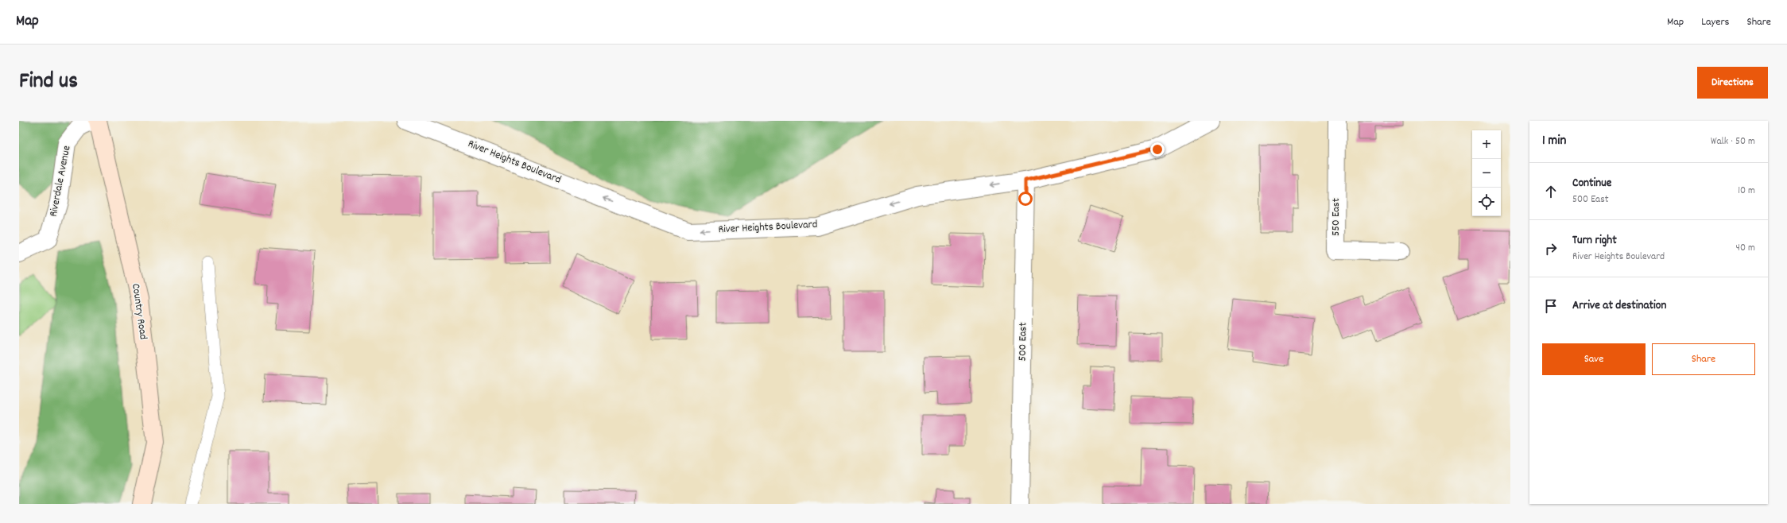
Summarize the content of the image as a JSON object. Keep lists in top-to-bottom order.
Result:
{
  "streets": {
    "street": [
      "River Heights Boulevard",
      "Riverdale Avenue",
      "550 East",
      "Country Road",
      "500 East"
    ]
  },
  "crossings": [
    ["River Heights Boulevard", "500 East"]
  ],
  "one_way": ["River Heights Boulevard"],
  "page": {
    "header": "Map",
    "nav": ["Map", "Layers", "Share"],
    "title": "Find us",
    "buttons": [
      "Directions",
      ["Save", "Share"]
    ],
    "heading": ["1 min", "Walk · 50 m"],
    "map_buttons": ["+", "−"],
    "list": [
      ["Continue", "500 East", "10 m"],
      ["Turn right", "River Heights Boulevard", "40 m"],
      "Arrive at destination"
    ]
  }
}
